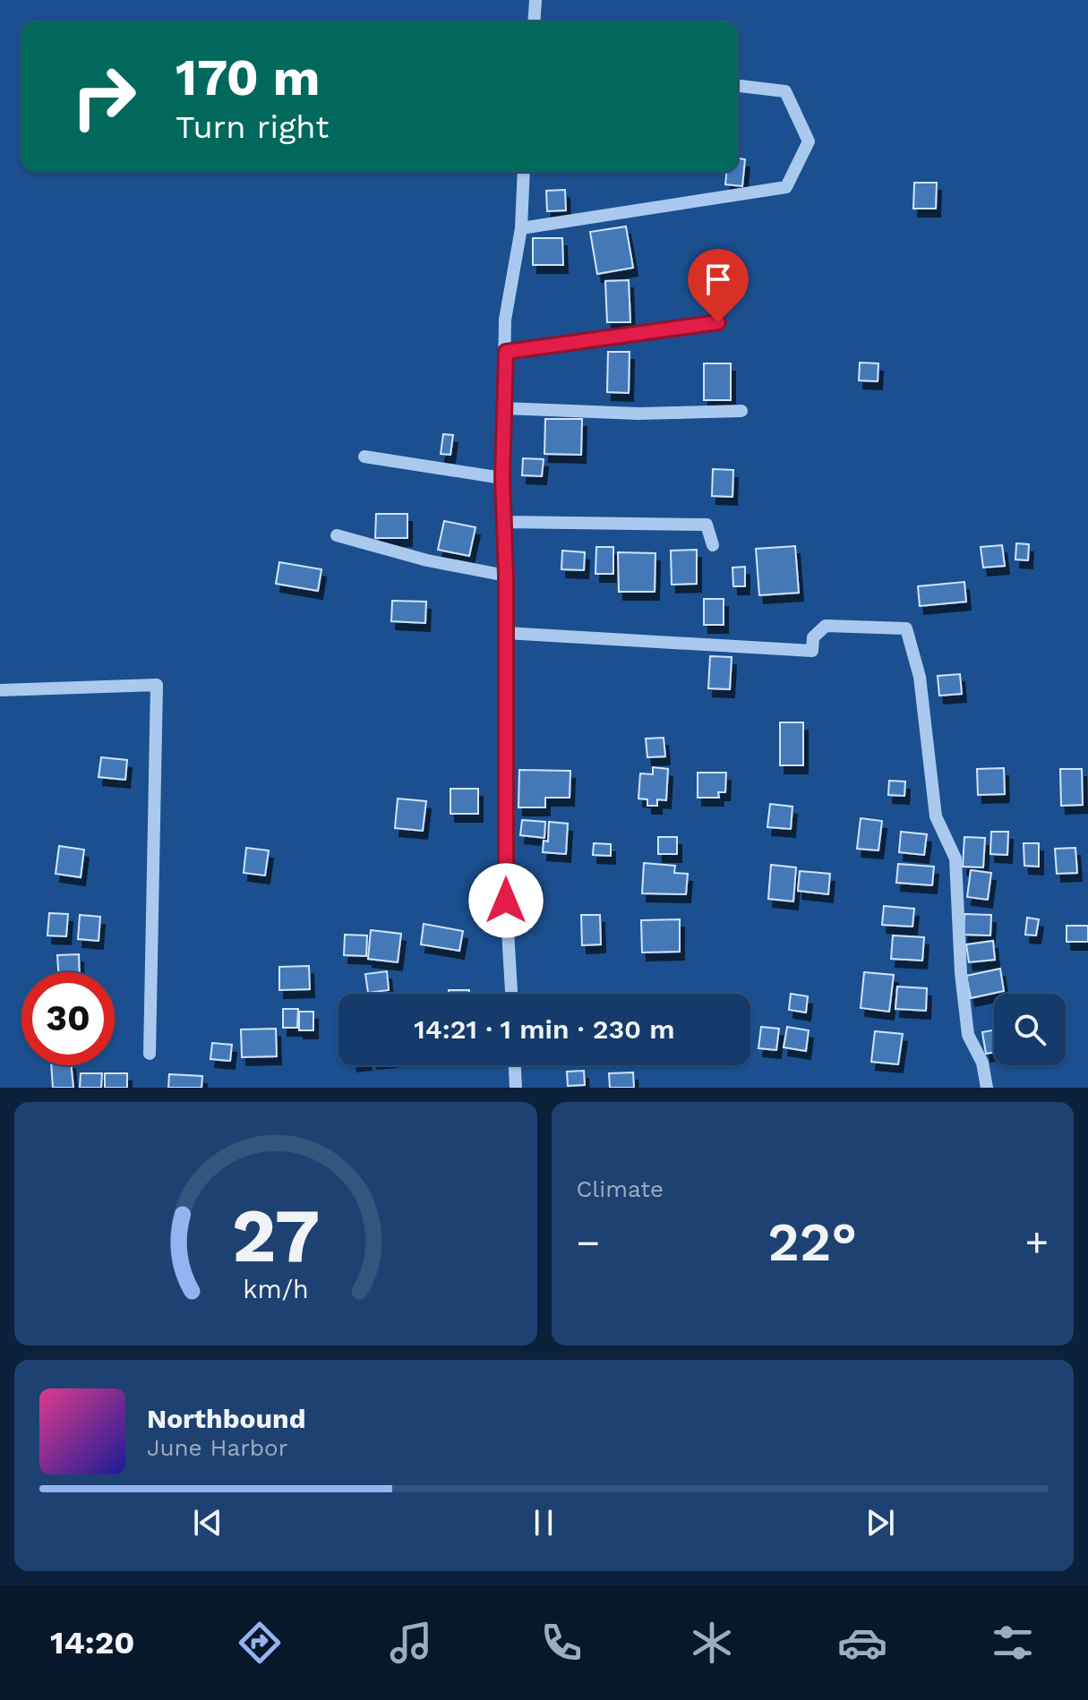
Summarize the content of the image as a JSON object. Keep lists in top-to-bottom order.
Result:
{
  "page": {
    "turn": ["170 m", "Turn right"],
    "limit": "30",
    "trip": "14:21 · 1 min · 230 m",
    "tile": "Climate",
    "heat": ["−", "22°", "+"],
    "song": ["Northbound", "June Harbor"],
    "tabs": "14:20",
    "gauge": ["27", "km/h"]
  }
}
